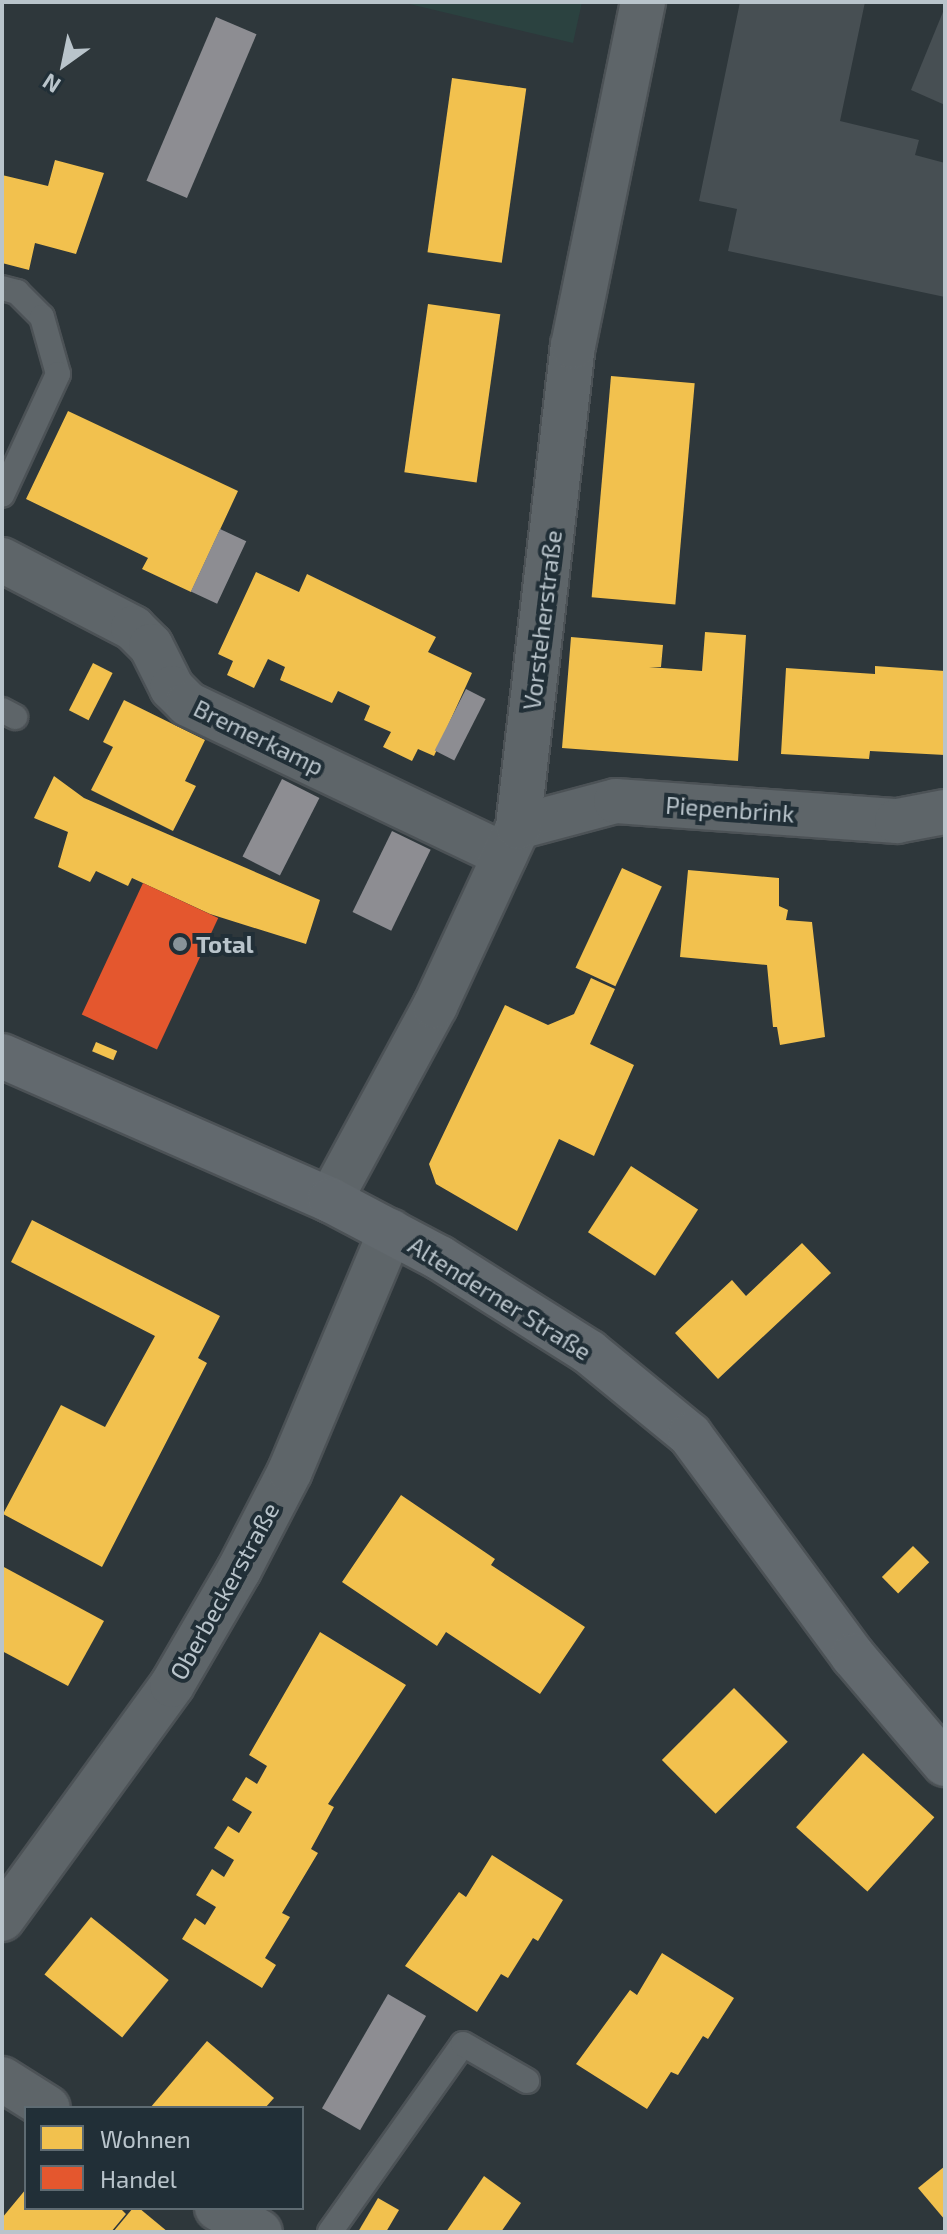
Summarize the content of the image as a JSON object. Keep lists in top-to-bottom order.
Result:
{
  "streets": {
    "main road": ["Altenderner Straße"],
    "street": [
      "Vorsteherstraße",
      "Bremerkamp",
      "Piepenbrink",
      "Oberbeckerstraße"
    ]
  },
  "crossings": [
    ["Vorsteherstraße", "Bremerkamp"],
    ["Vorsteherstraße", "Piepenbrink"],
    ["Vorsteherstraße", "Altenderner Straße"],
    ["Bremerkamp", "Piepenbrink"],
    ["Altenderner Straße", "Oberbeckerstraße"]
  ],
  "places": ["Total"],
  "legend": ["Wohnen", "Handel"],
  "north": "bottom left"
}
